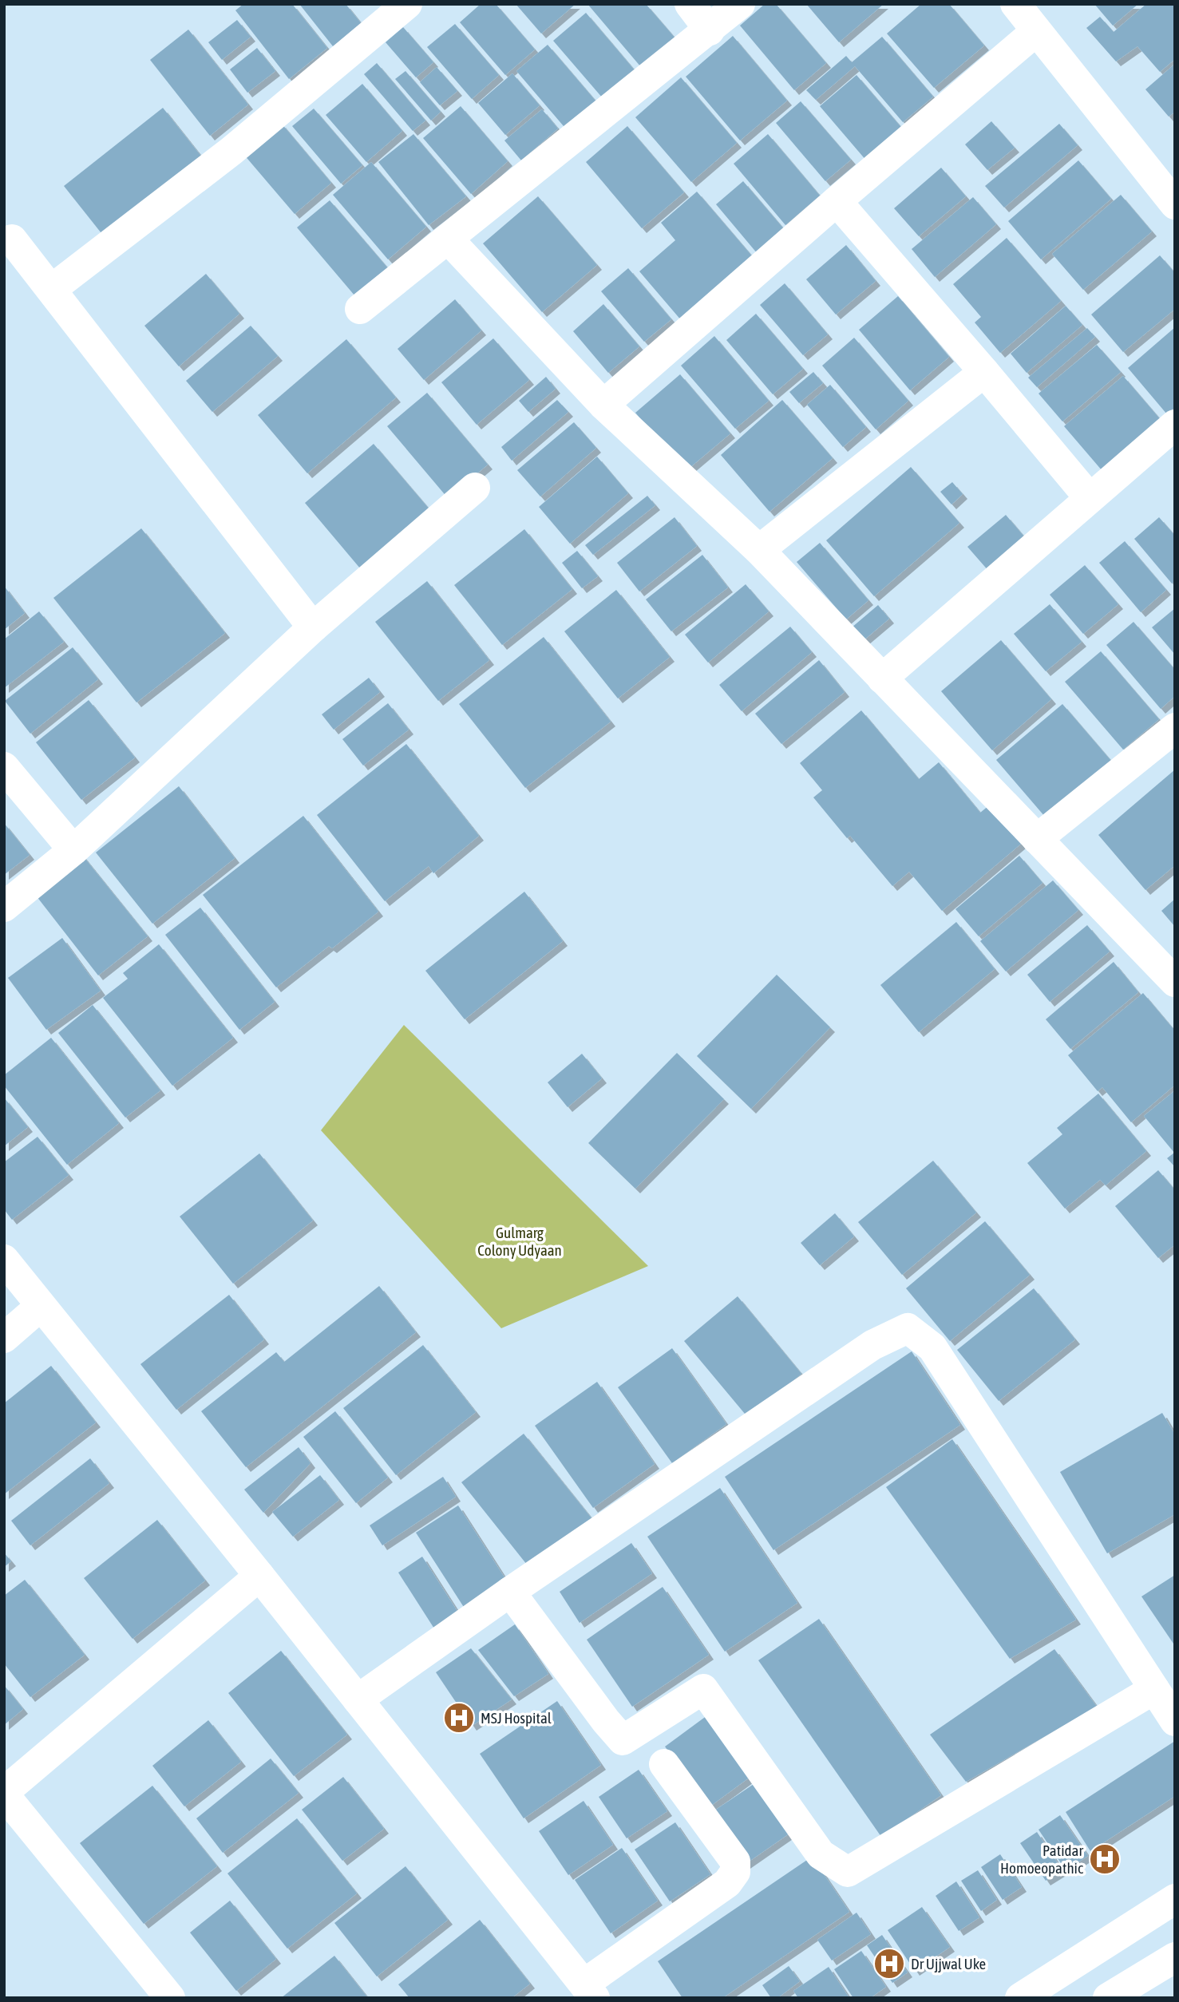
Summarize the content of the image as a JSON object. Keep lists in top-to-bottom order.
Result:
{
  "parks": ["Gulmarg Colony Udyaan"],
  "places": {
    "hospital": ["MSJ Hospital", "Patidar Homoeopathic", "Dr Ujjwal Uke"]
  }
}
